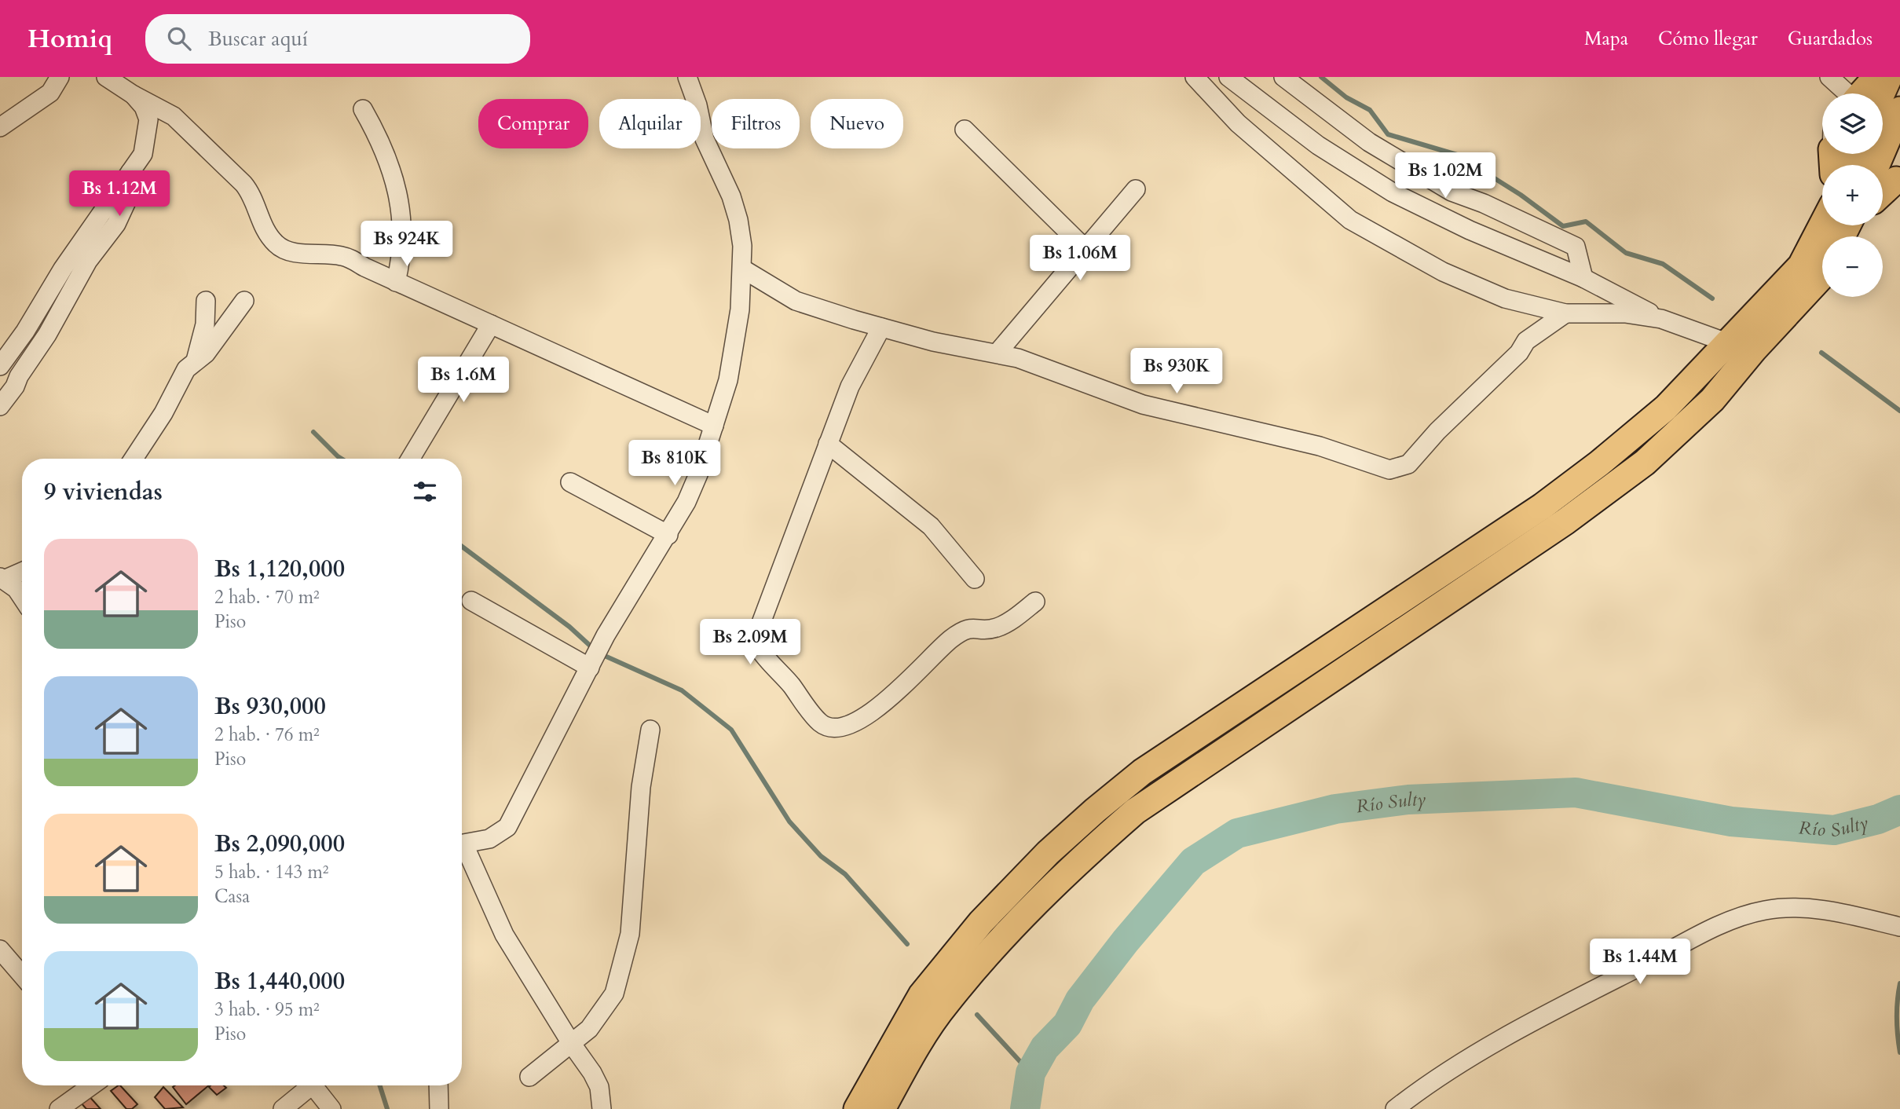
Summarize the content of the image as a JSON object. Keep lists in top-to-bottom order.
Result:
{
  "water": ["Río Sulty"],
  "page": {
    "header": "Homiq",
    "search": "Buscar aquí",
    "nav": ["Mapa", "Cómo llegar", "Guardados"],
    "map_buttons": ["+", "−"],
    "chip": [
      "Comprar",
      "Alquilar",
      "Filtros",
      "Nuevo"
    ],
    "price": [
      "Bs 1.02M",
      "Bs 1.12M",
      "Bs 924K",
      "Bs 1.06M",
      "Bs 930K",
      "Bs 1.6M",
      "Bs 810K",
      "Bs 2.09M",
      "Bs 1.44M"
    ],
    "heading": "9 viviendas",
    "list": [
      {
        "name": "Bs 1,120,000",
        "note": "2 hab. · 70 m² · Piso"
      },
      {
        "name": "Bs 930,000",
        "note": "2 hab. · 76 m² · Piso"
      },
      {
        "name": "Bs 2,090,000",
        "note": "5 hab. · 143 m² · Casa"
      },
      {
        "name": "Bs 1,440,000",
        "note": "3 hab. · 95 m² · Piso"
      }
    ]
  }
}
